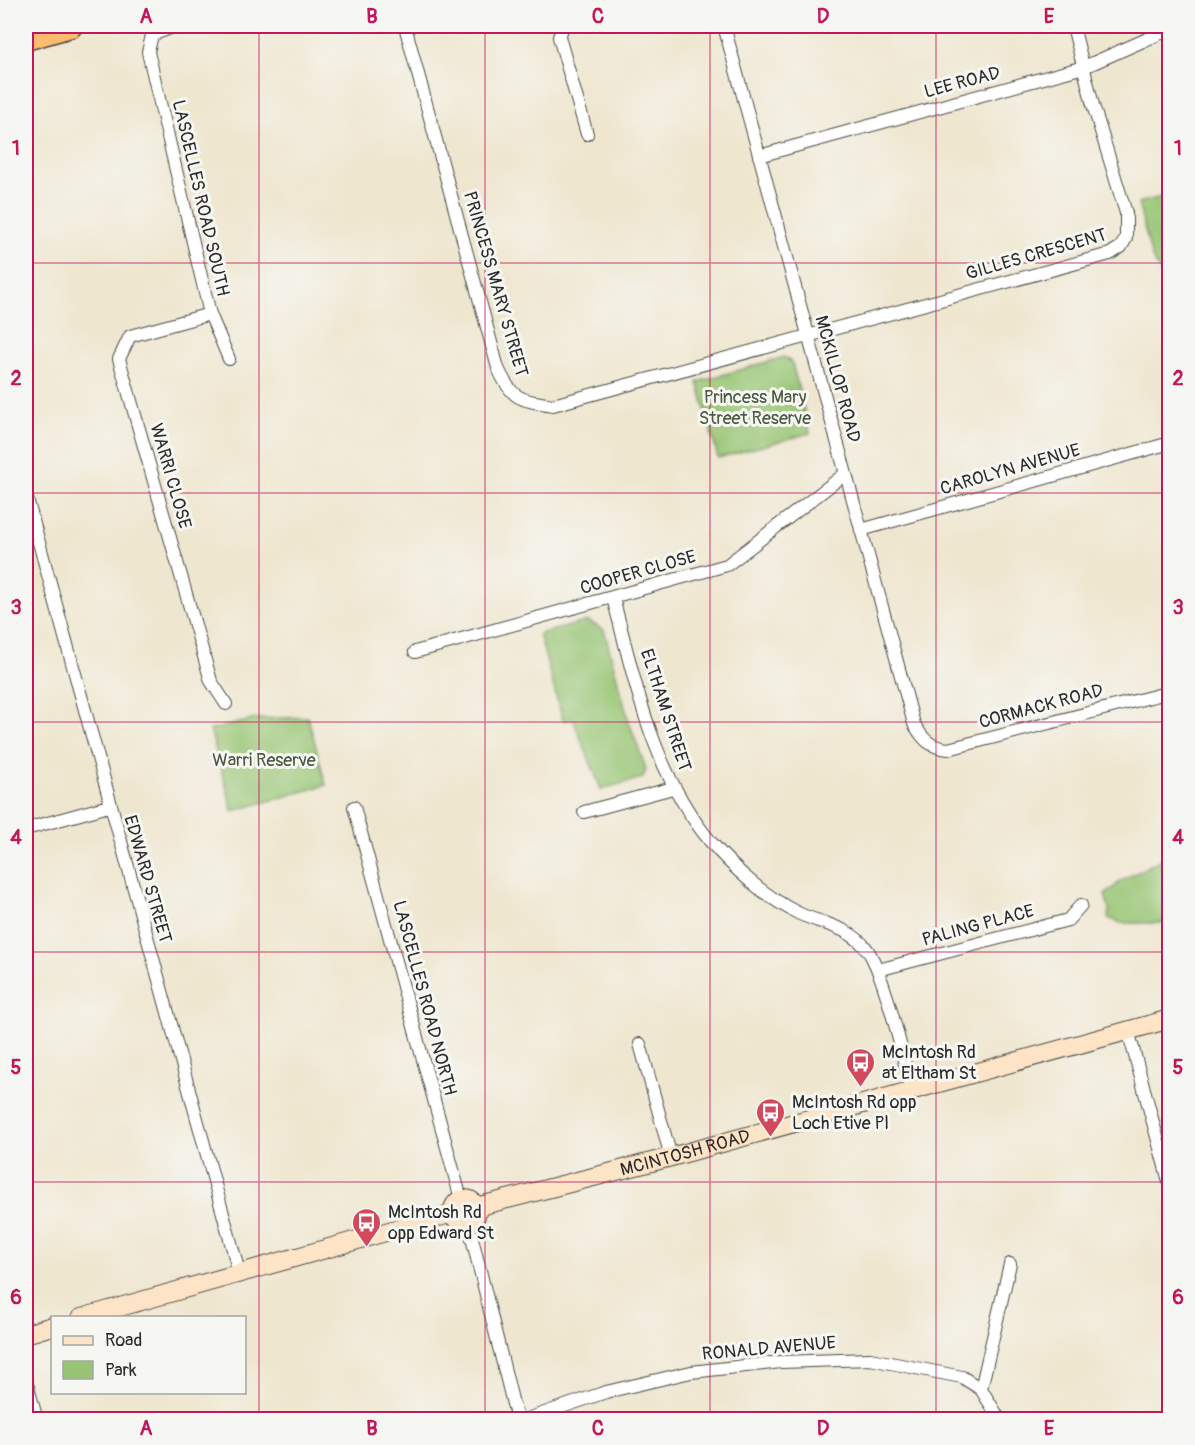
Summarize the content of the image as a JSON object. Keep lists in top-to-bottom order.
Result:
{
  "streets": {
    "street": [
      "LEE ROAD",
      "LASCELLES ROAD SOUTH",
      "GILLES CRESCENT",
      "PRINCESS MARY STREET",
      "MCKILLOP ROAD",
      "CAROLYN AVENUE",
      "WARRI CLOSE",
      "COOPER CLOSE",
      "CORMACK ROAD",
      "ELTHAM STREET",
      "EDWARD STREET",
      "PALING PLACE",
      "LASCELLES ROAD NORTH",
      "MCINTOSH ROAD",
      "RONALD AVENUE"
    ]
  },
  "crossings": [
    ["LEE ROAD", "GILLES CRESCENT"],
    ["LEE ROAD", "MCKILLOP ROAD"],
    ["LASCELLES ROAD SOUTH", "WARRI CLOSE"],
    ["GILLES CRESCENT", "PRINCESS MARY STREET"],
    ["GILLES CRESCENT", "MCKILLOP ROAD"],
    ["PRINCESS MARY STREET", "MCKILLOP ROAD"],
    ["MCKILLOP ROAD", "CAROLYN AVENUE"],
    ["MCKILLOP ROAD", "COOPER CLOSE"],
    ["MCKILLOP ROAD", "CORMACK ROAD"],
    ["COOPER CLOSE", "ELTHAM STREET"],
    ["ELTHAM STREET", "PALING PLACE"],
    ["ELTHAM STREET", "MCINTOSH ROAD"],
    ["EDWARD STREET", "MCINTOSH ROAD"],
    ["LASCELLES ROAD NORTH", "MCINTOSH ROAD"]
  ],
  "parks": ["Princess Mary Street Reserve", "Warri Reserve"],
  "places": {
    "bus stop": ["McIntosh Rd at Eltham St", "McIntosh Rd opp Loch Etive Pl", "McIntosh Rd opp Edward St"]
  },
  "legend": ["Road", "Park"],
  "grid": {
    "columns": [
      "A",
      "B",
      "C",
      "D",
      "E"
    ],
    "rows": [
      "1",
      "2",
      "3",
      "4",
      "5",
      "6"
    ]
  }
}
